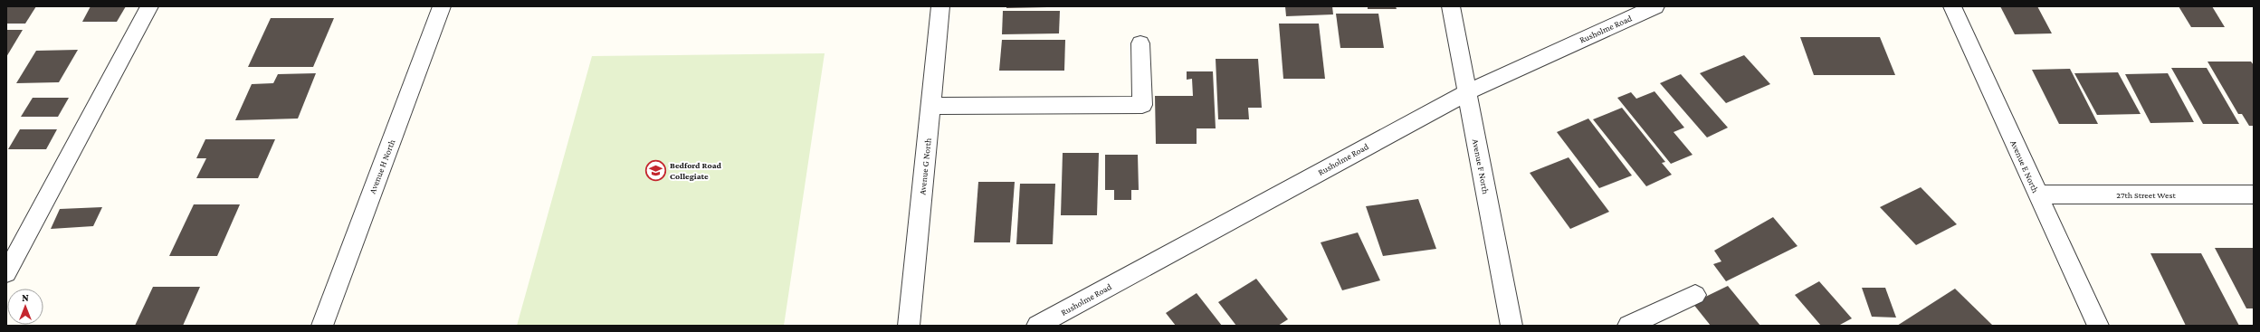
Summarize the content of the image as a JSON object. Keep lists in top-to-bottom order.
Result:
{
  "streets": {
    "street": [
      "Rusholme Road",
      "Avenue H North",
      "Avenue G North",
      "Avenue F North",
      "Avenue E North",
      "27th Street West"
    ]
  },
  "crossings": [
    ["Rusholme Road", "Avenue F North"],
    ["Avenue E North", "27th Street West"]
  ],
  "places": {
    "school or university": ["Bedford Road Collegiate"]
  },
  "north": "top"
}
